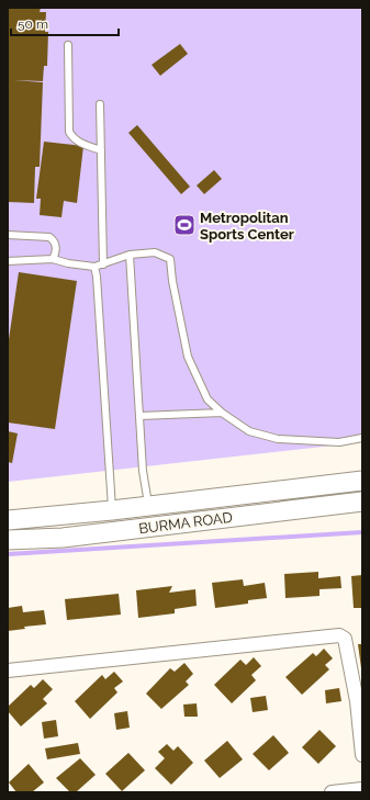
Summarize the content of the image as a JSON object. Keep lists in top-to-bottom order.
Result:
{
  "streets": {
    "main road": ["BURMA ROAD"]
  },
  "places": {
    "sports": ["Metropolitan Sports Center"]
  },
  "scale_bar": "50 m"
}
